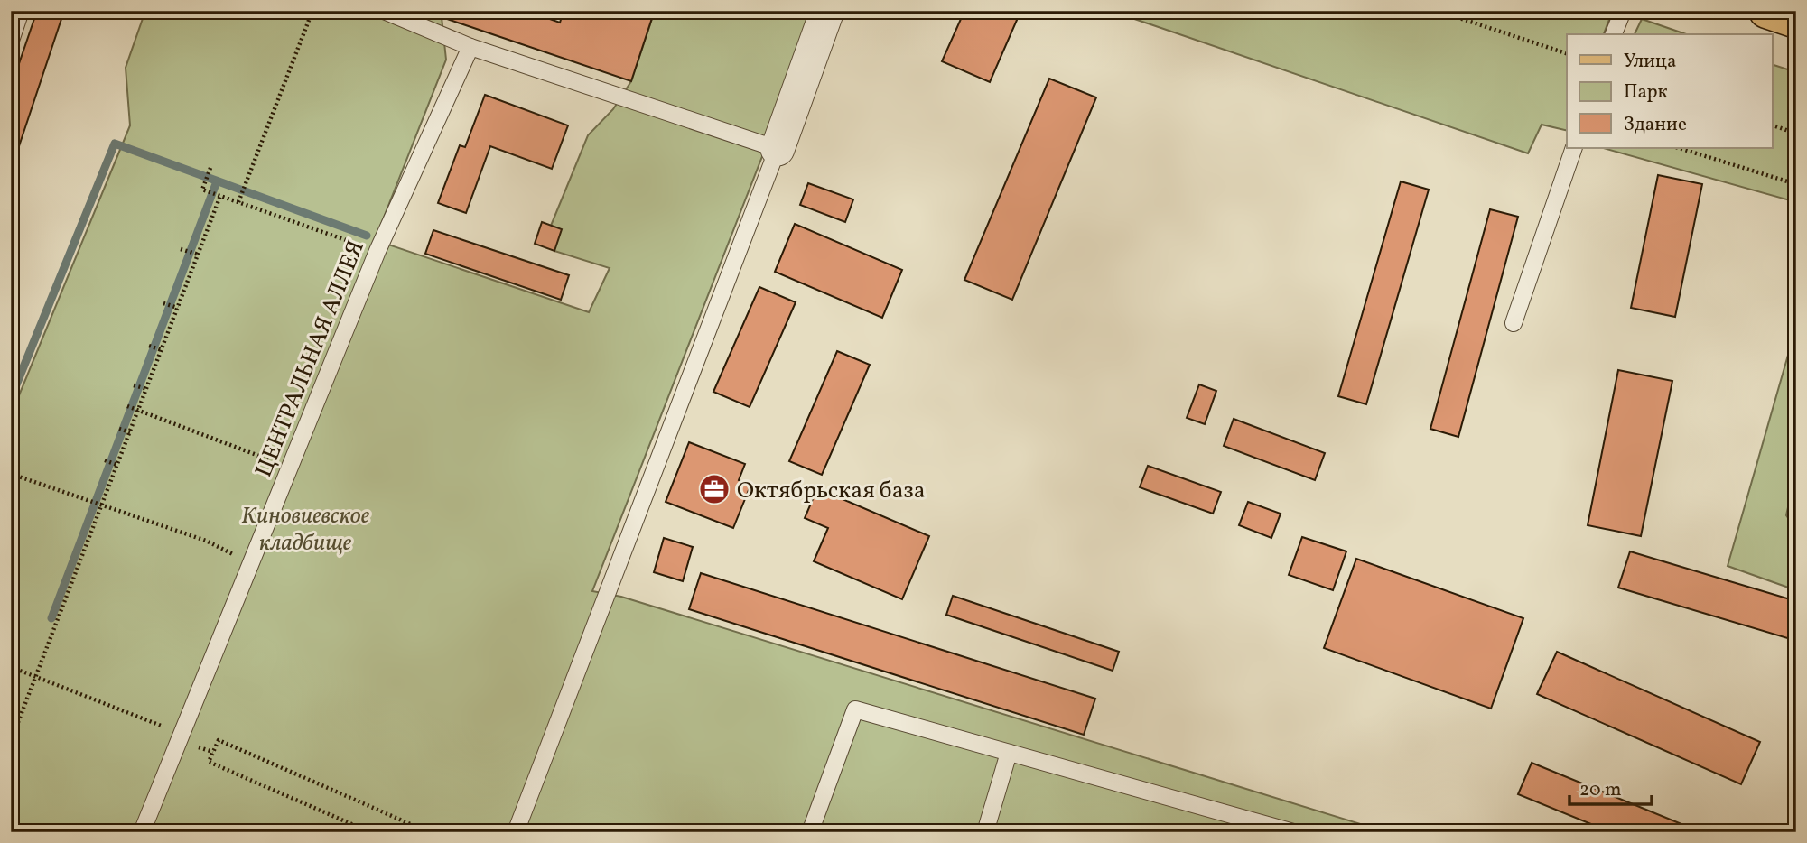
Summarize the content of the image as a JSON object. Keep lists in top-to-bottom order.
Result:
{
  "streets": {
    "lane": ["ЦЕНТРАЛЬНАЯ АЛЛЕЯ"]
  },
  "parks": ["Киновиевское кладбище"],
  "places": {
    "office": ["Октябрьская база"]
  },
  "legend": ["Улица", "Парк", "Здание"],
  "scale_bar": "20 m"
}
